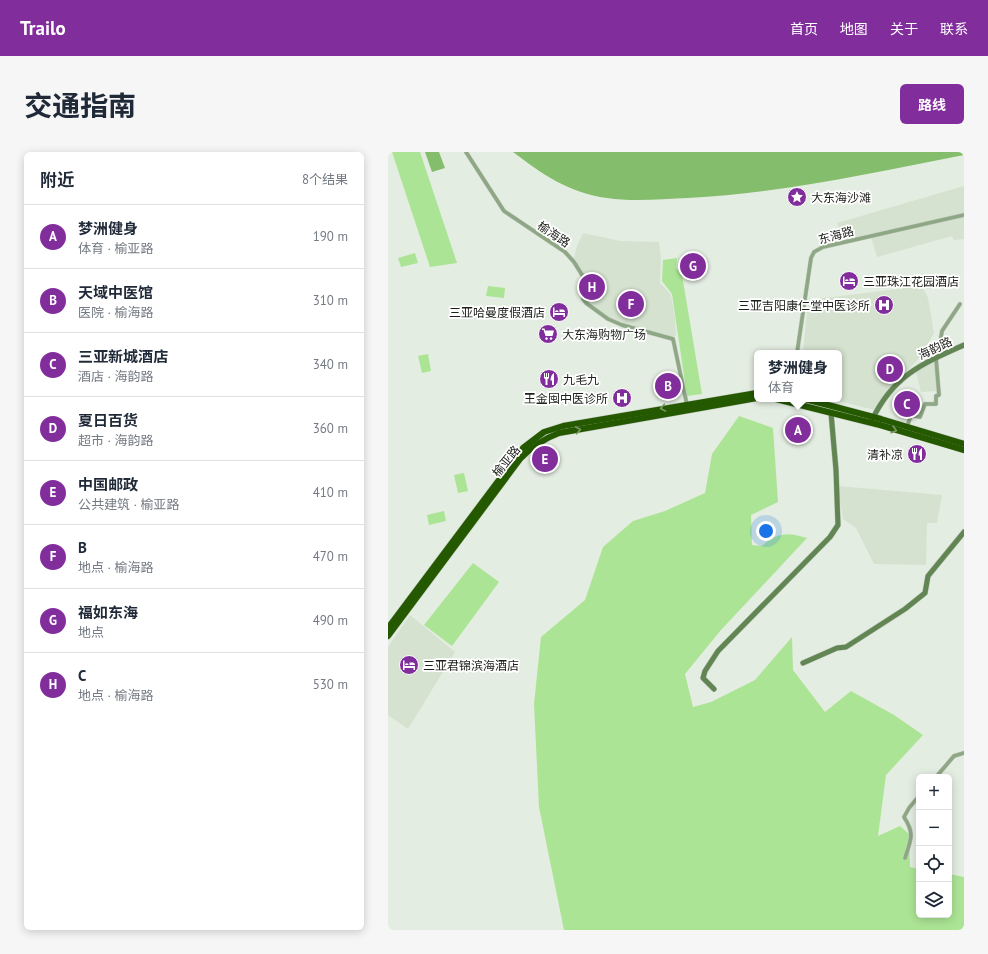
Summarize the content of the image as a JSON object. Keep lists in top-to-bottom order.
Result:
{
  "streets": {
    "highway": ["榆亚路"],
    "street": ["榆海路", "东海路", "海韵路"]
  },
  "crossings": [
    ["榆海路", "榆亚路"]
  ],
  "places": {
    "place": ["大东海沙滩"],
    "hotel": ["三亚珠江花园酒店", "三亚哈曼度假酒店", "三亚君锦滨海酒店"],
    "hospital": ["三亚吉阳康仁堂中医诊所", "王金囤中医诊所"],
    "supermarket": ["大东海购物广场"],
    "restaurant": ["九毛九", "清补凉"]
  },
  "page": {
    "header": "Trailo",
    "nav": [
      "首页",
      "地图",
      "关于",
      "联系"
    ],
    "title": "交通指南",
    "buttons": "路线",
    "heading": ["附近", "8个结果"],
    "list": [
      {
        "mark": "A",
        "name": "梦洲健身",
        "note": "体育 · 榆亚路",
        "value": "190 m"
      },
      {
        "mark": "B",
        "name": "天域中医馆",
        "note": "医院 · 榆海路",
        "value": "310 m"
      },
      {
        "mark": "C",
        "name": "三亚新城酒店",
        "note": "酒店 · 海韵路",
        "value": "340 m"
      },
      {
        "mark": "D",
        "name": "夏日百货",
        "note": "超市 · 海韵路",
        "value": "360 m"
      },
      {
        "mark": "E",
        "name": "中国邮政",
        "note": "公共建筑 · 榆亚路",
        "value": "410 m"
      },
      {
        "mark": "F",
        "name": "B",
        "note": "地点 · 榆海路",
        "value": "470 m"
      },
      {
        "mark": "G",
        "name": "福如东海",
        "note": "地点",
        "value": "490 m"
      },
      {
        "mark": "H",
        "name": "C",
        "note": "地点 · 榆海路",
        "value": "530 m"
      }
    ],
    "pins": [
      "G",
      "H",
      "F",
      "D",
      "B",
      "C",
      "A",
      "E"
    ],
    "popup": ["梦洲健身", "体育"],
    "map_buttons": ["+", "−"]
  }
}
